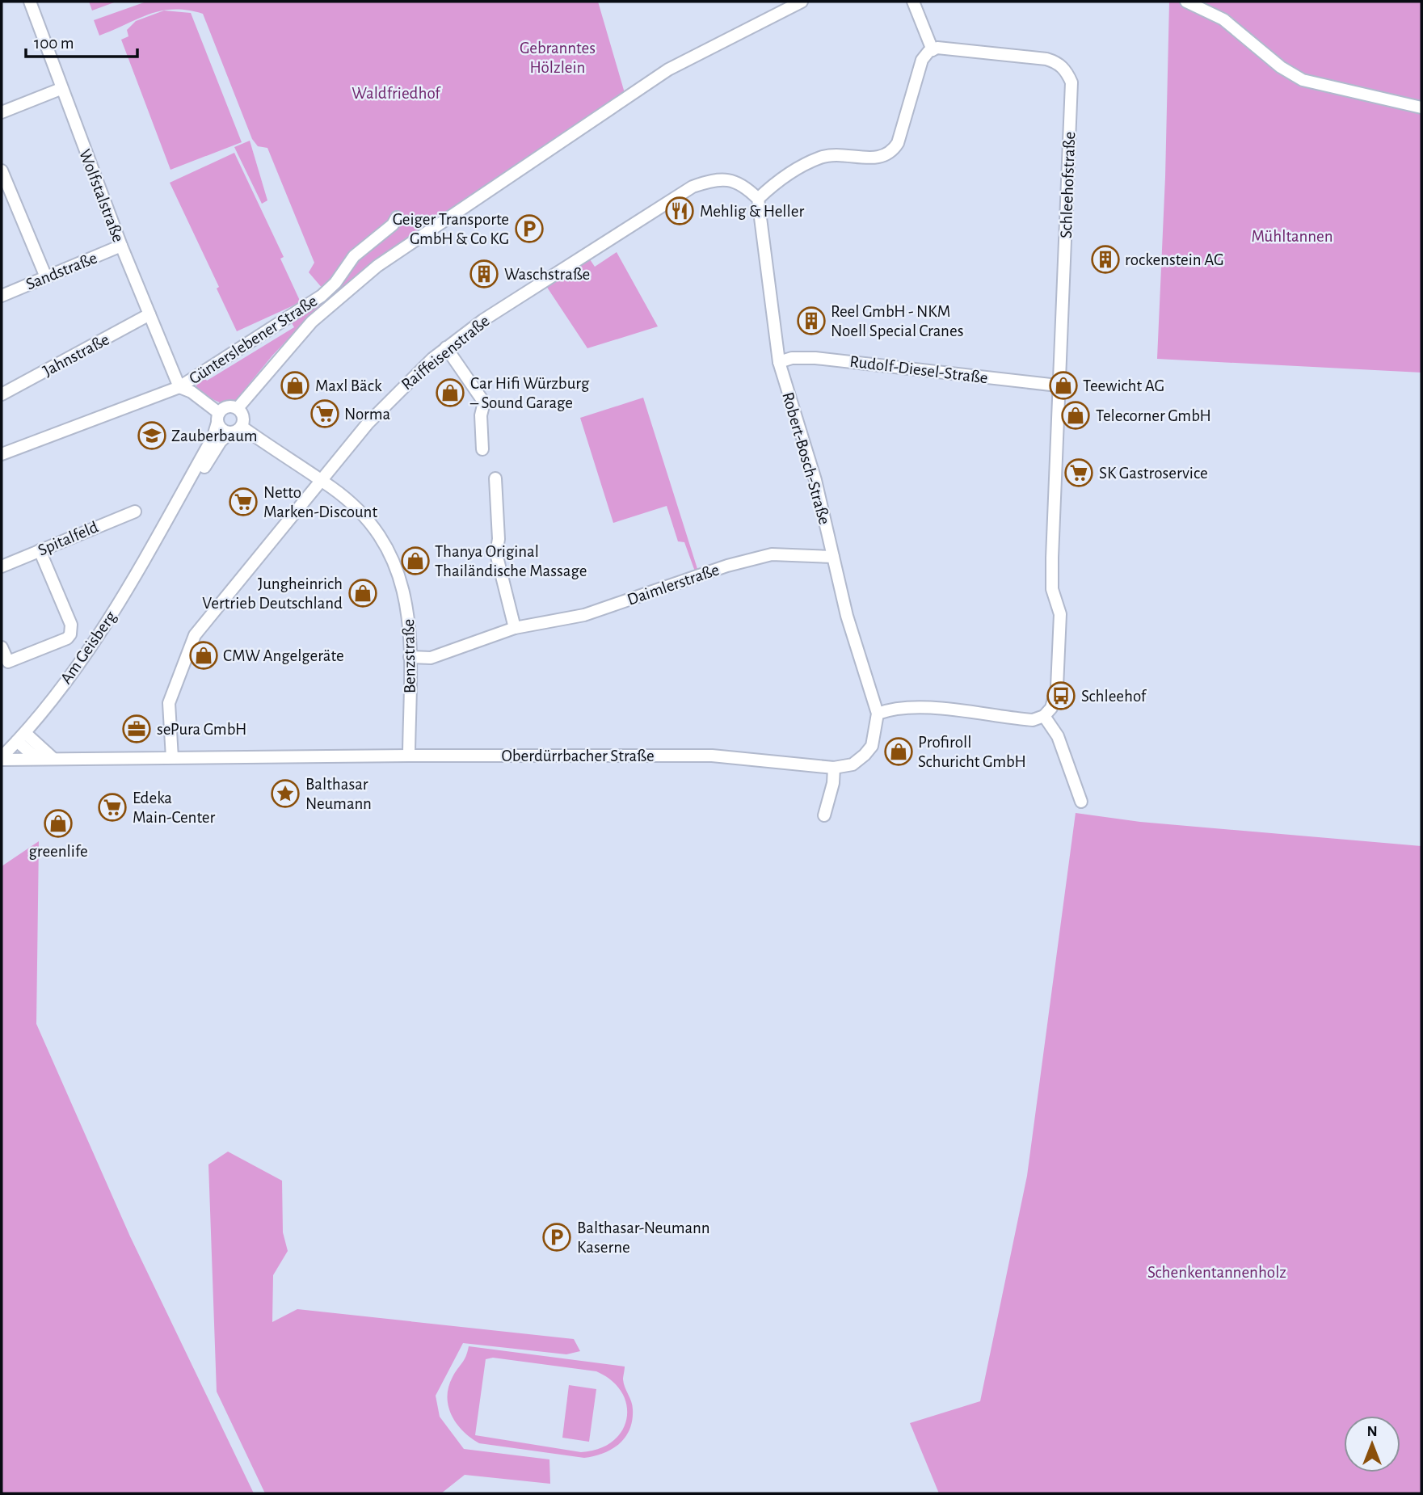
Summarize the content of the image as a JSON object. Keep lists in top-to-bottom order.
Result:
{
  "streets": {
    "street": [
      "Schleehofstraße",
      "Wolfstalstraße",
      "Sandstraße",
      "Günterslebener Straße",
      "Raiffeisenstraße",
      "Jahnstraße",
      "Rudolf-Diesel-Straße",
      "Robert-Bosch-Straße",
      "Spitalfeld",
      "Daimlerstraße",
      "Am Geisberg",
      "Benzstraße",
      "Oberdürrbacher Straße"
    ]
  },
  "crossings": [
    ["Schleehofstraße", "Rudolf-Diesel-Straße"],
    ["Wolfstalstraße", "Sandstraße"],
    ["Wolfstalstraße", "Günterslebener Straße"],
    ["Wolfstalstraße", "Jahnstraße"],
    ["Günterslebener Straße", "Am Geisberg"],
    ["Günterslebener Straße", "Benzstraße"],
    ["Raiffeisenstraße", "Robert-Bosch-Straße"],
    ["Raiffeisenstraße", "Benzstraße"],
    ["Raiffeisenstraße", "Oberdürrbacher Straße"],
    ["Rudolf-Diesel-Straße", "Robert-Bosch-Straße"],
    ["Robert-Bosch-Straße", "Daimlerstraße"],
    ["Robert-Bosch-Straße", "Oberdürrbacher Straße"],
    ["Daimlerstraße", "Benzstraße"],
    ["Am Geisberg", "Benzstraße"],
    ["Am Geisberg", "Oberdürrbacher Straße"],
    ["Benzstraße", "Oberdürrbacher Straße"]
  ],
  "parks": [
    "Gebranntes Hölzlein",
    "Waldfriedhof",
    "Mühltannen",
    "Schenkentannenholz"
  ],
  "places": {
    "restaurant": ["Mehlig & Heller"],
    "parking": ["Geiger Transporte GmbH & Co KG", "Balthasar-Neumann Kaserne"],
    "building": ["rockenstein AG", "Waschstraße", "Reel GmbH - NKM Noell Special Cranes"],
    "shop": [
      "Maxl Bäck",
      "Teewicht AG",
      "Car Hifi Würzburg – Sound Garage",
      "Telecorner GmbH",
      "Thanya Original Thailändische Massage",
      "Jungheinrich Vertrieb Deutschland",
      "CMW Angelgeräte",
      "Profiroll Schuricht GmbH",
      "greenlife"
    ],
    "supermarket": [
      "Norma",
      "SK Gastroservice",
      "Netto Marken-Discount",
      "Edeka Main-Center"
    ],
    "school or university": ["Zauberbaum"],
    "bus stop": ["Schleehof"],
    "office": ["sePura GmbH"],
    "place": ["Balthasar Neumann"]
  },
  "scale_bar": "100 m",
  "north": "top"
}
